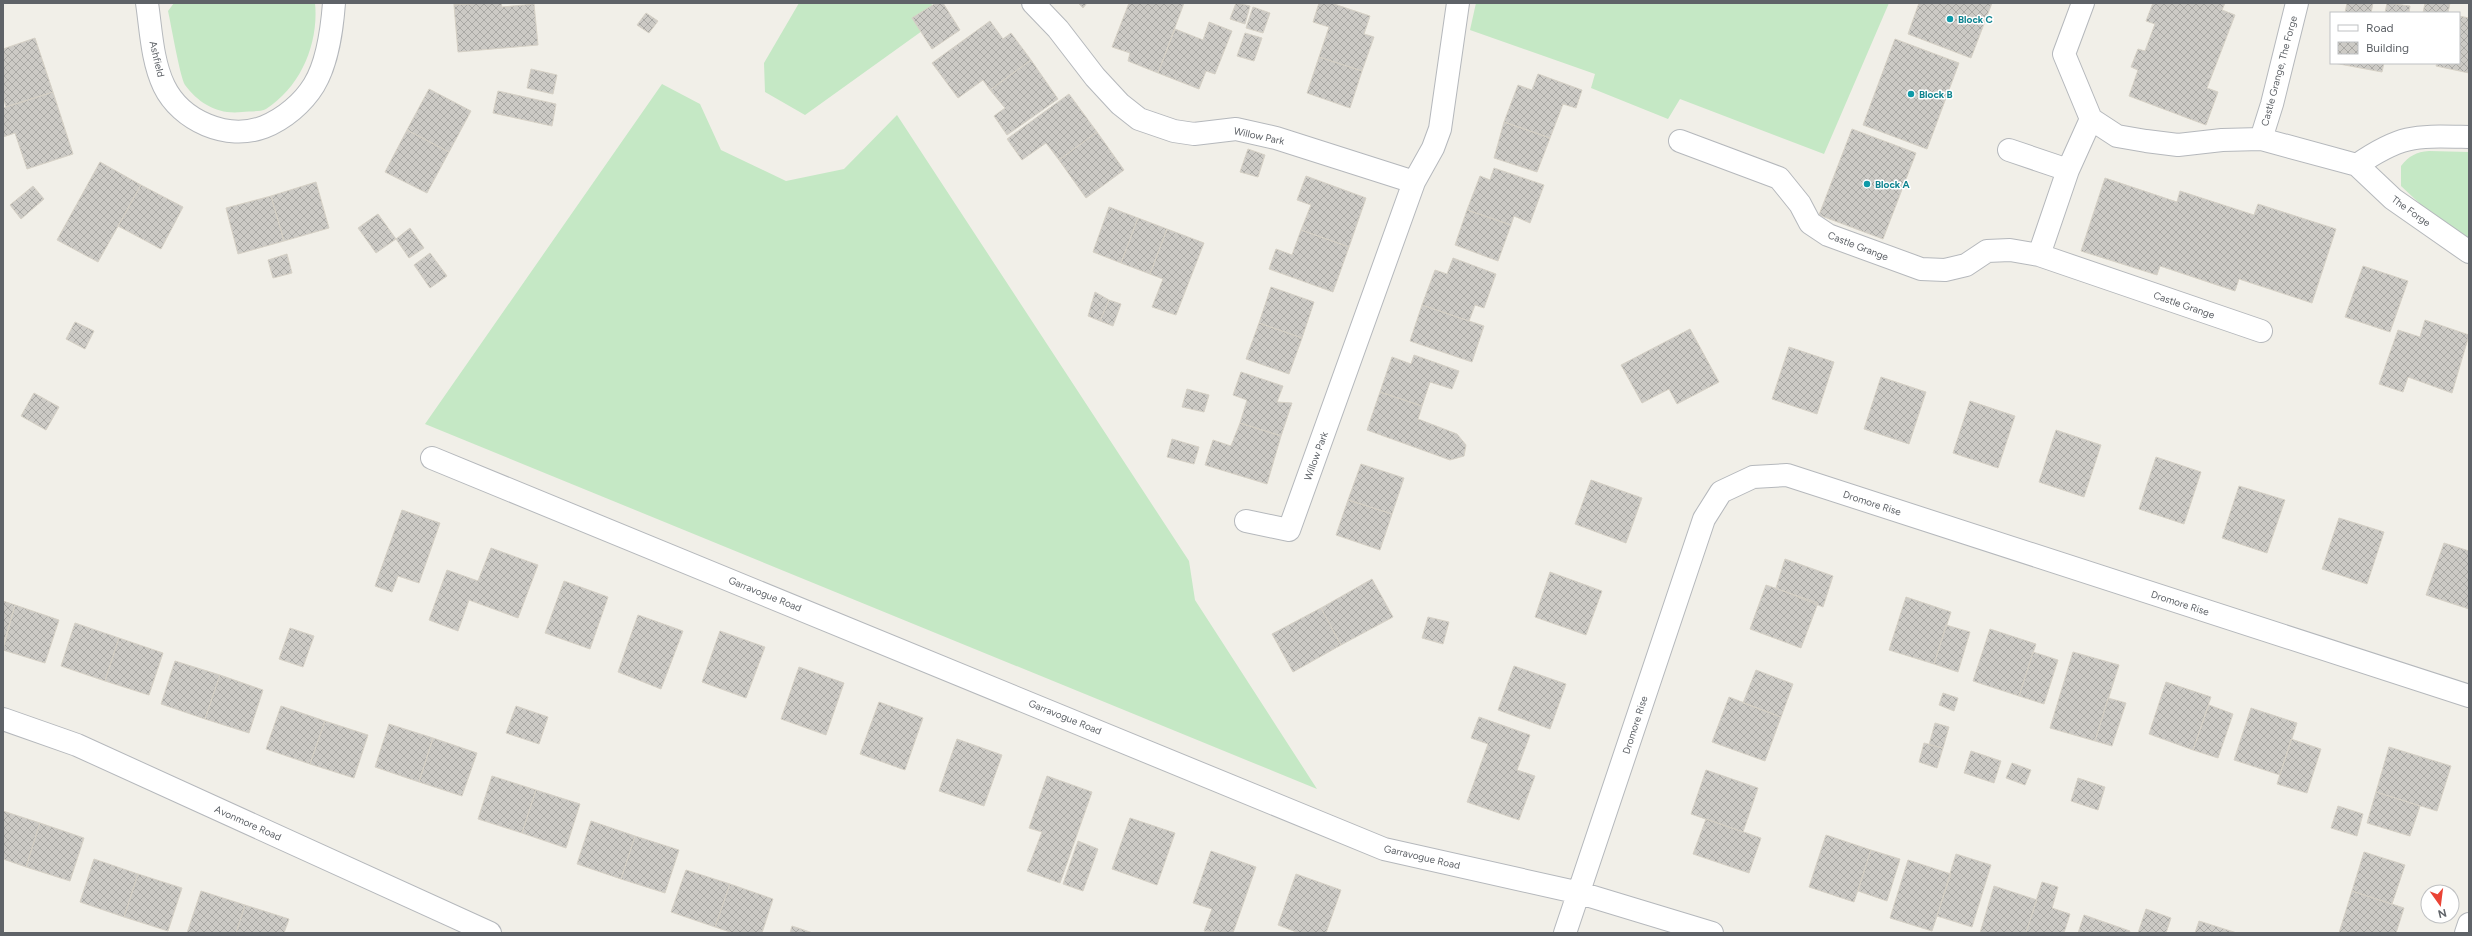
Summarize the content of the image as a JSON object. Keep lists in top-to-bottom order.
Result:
{
  "streets": {
    "street": [
      "Ashfield",
      "Castle Grange, The Forge",
      "Willow Park",
      "The Forge",
      "Castle Grange",
      "Dromore Rise",
      "Garravogue Road",
      "Avonmore Road"
    ]
  },
  "crossings": [
    ["Castle Grange, The Forge", "The Forge"],
    ["Dromore Rise", "Garravogue Road"]
  ],
  "places": ["Block C", "Block B", "Block A"],
  "legend": ["Road", "Building"],
  "north": "bottom"
}
